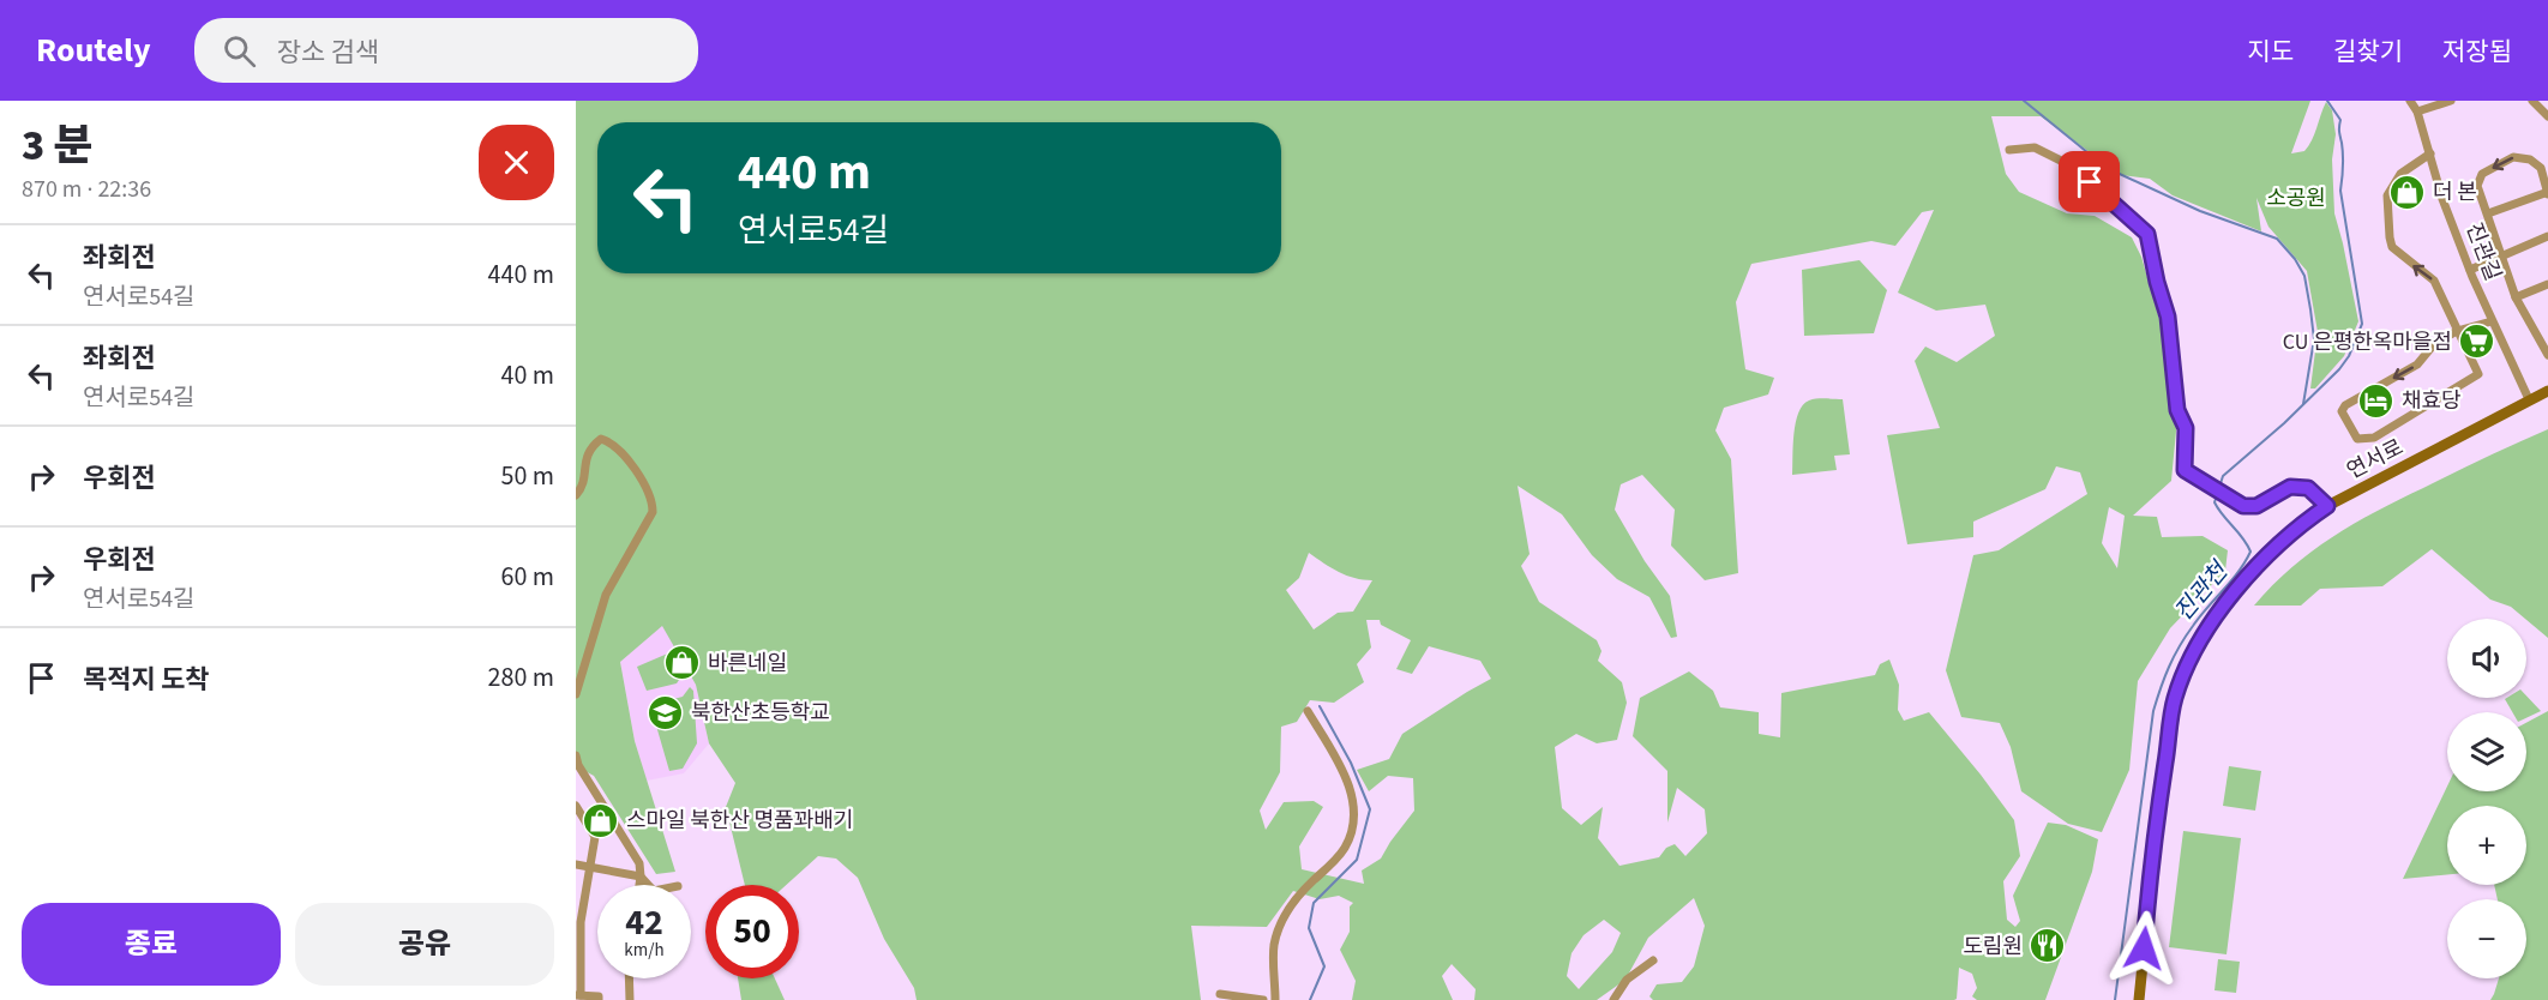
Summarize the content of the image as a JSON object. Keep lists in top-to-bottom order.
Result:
{
  "streets": {
    "main road": ["연서로"],
    "street": ["진관길"]
  },
  "crossings": [
    ["진관길", "연서로"]
  ],
  "water": ["진관천"],
  "parks": ["소공원"],
  "places": {
    "shop": ["더 본", "바른네일", "스마일 북한산 명품꽈배기"],
    "supermarket": ["CU 은평한옥마을점"],
    "hotel": ["채효당"],
    "school or university": ["북한산초등학교"],
    "restaurant": ["도림원"]
  },
  "page": {
    "header": "Routely",
    "search": "장소 검색",
    "nav": ["지도", "길찾기", "저장됨"],
    "heading": ["3 분", "870 m · 22:36"],
    "turn": ["440 m", "연서로54길"],
    "list": [
      {
        "name": "좌회전",
        "note": "연서로54길",
        "value": "440 m"
      },
      {
        "name": "좌회전",
        "note": "연서로54길",
        "value": "40 m"
      },
      {
        "name": "우회전",
        "value": "50 m"
      },
      {
        "name": "우회전",
        "note": "연서로54길",
        "value": "60 m"
      },
      {
        "name": "목적지 도착",
        "value": "280 m"
      }
    ],
    "map_buttons": ["+", "−"],
    "speed": "42 km/h",
    "limit": "50",
    "buttons": ["종료", "공유"]
  }
}
